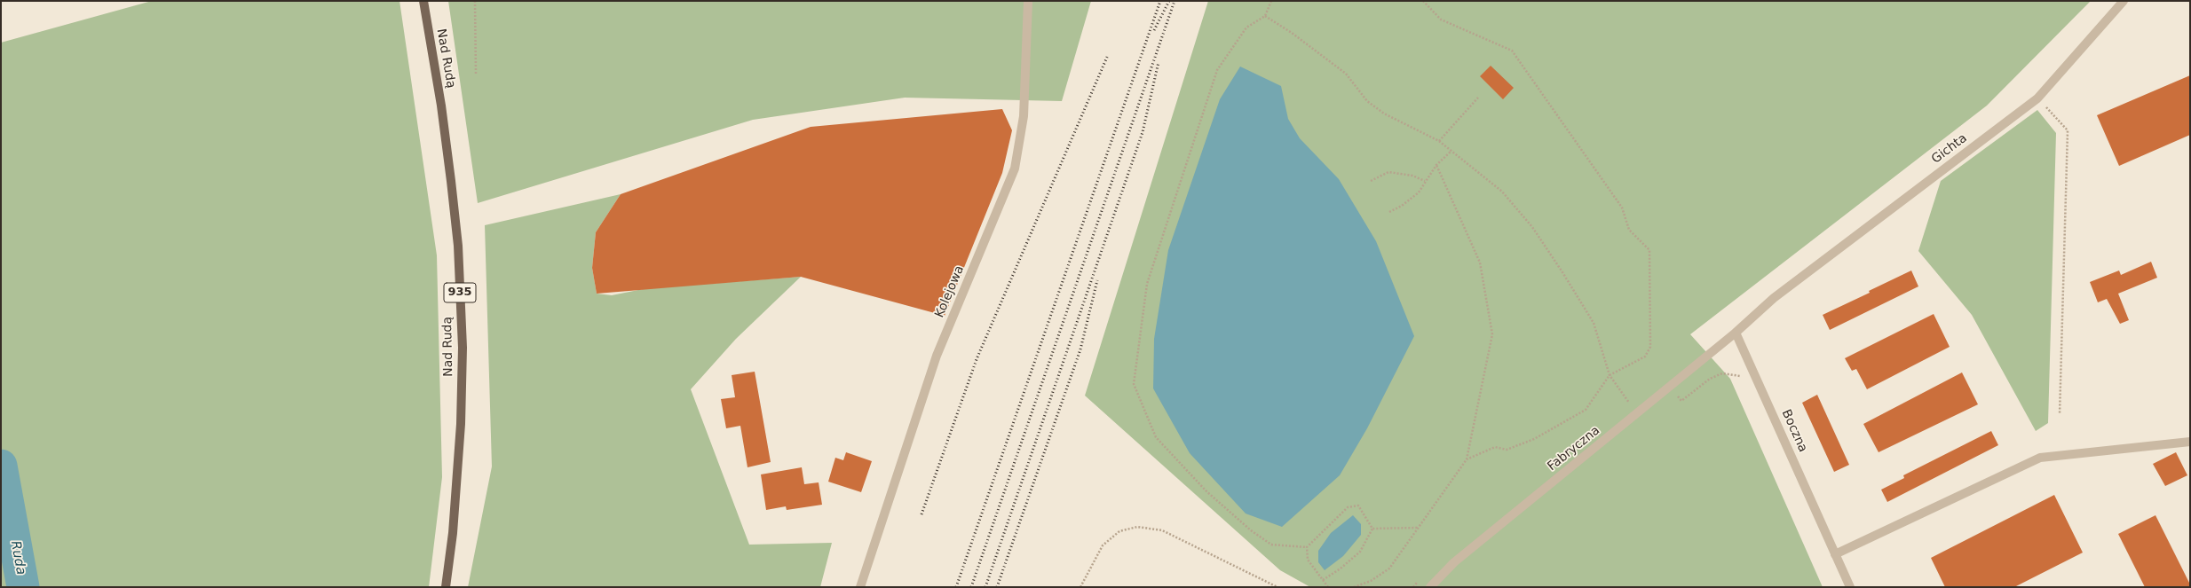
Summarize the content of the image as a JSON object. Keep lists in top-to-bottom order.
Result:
{
  "streets": {
    "main road": ["Nad Rudą", "935"],
    "street": [
      "Gichta",
      "Kolejowa",
      "Boczna",
      "Fabryczna"
    ]
  },
  "crossings": [
    ["Gichta", "Boczna"],
    ["Gichta", "Fabryczna"],
    ["Boczna", "Fabryczna"]
  ],
  "water": ["Ruda"]
}
